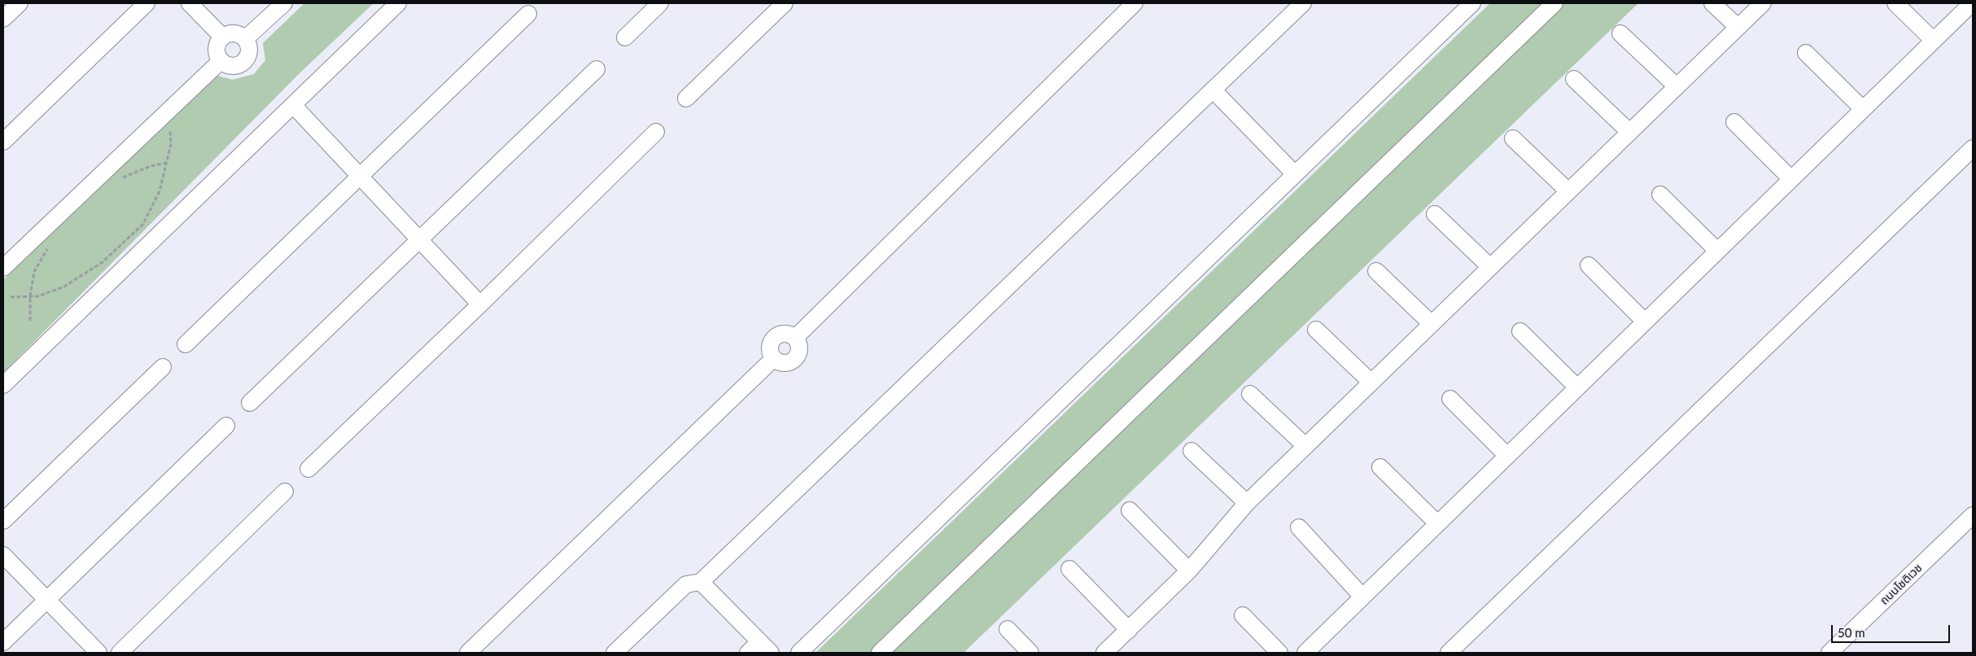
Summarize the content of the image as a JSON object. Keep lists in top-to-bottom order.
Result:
{
  "streets": {
    "street": ["ถนนโชติเวช"]
  },
  "scale_bar": "50 m"
}
